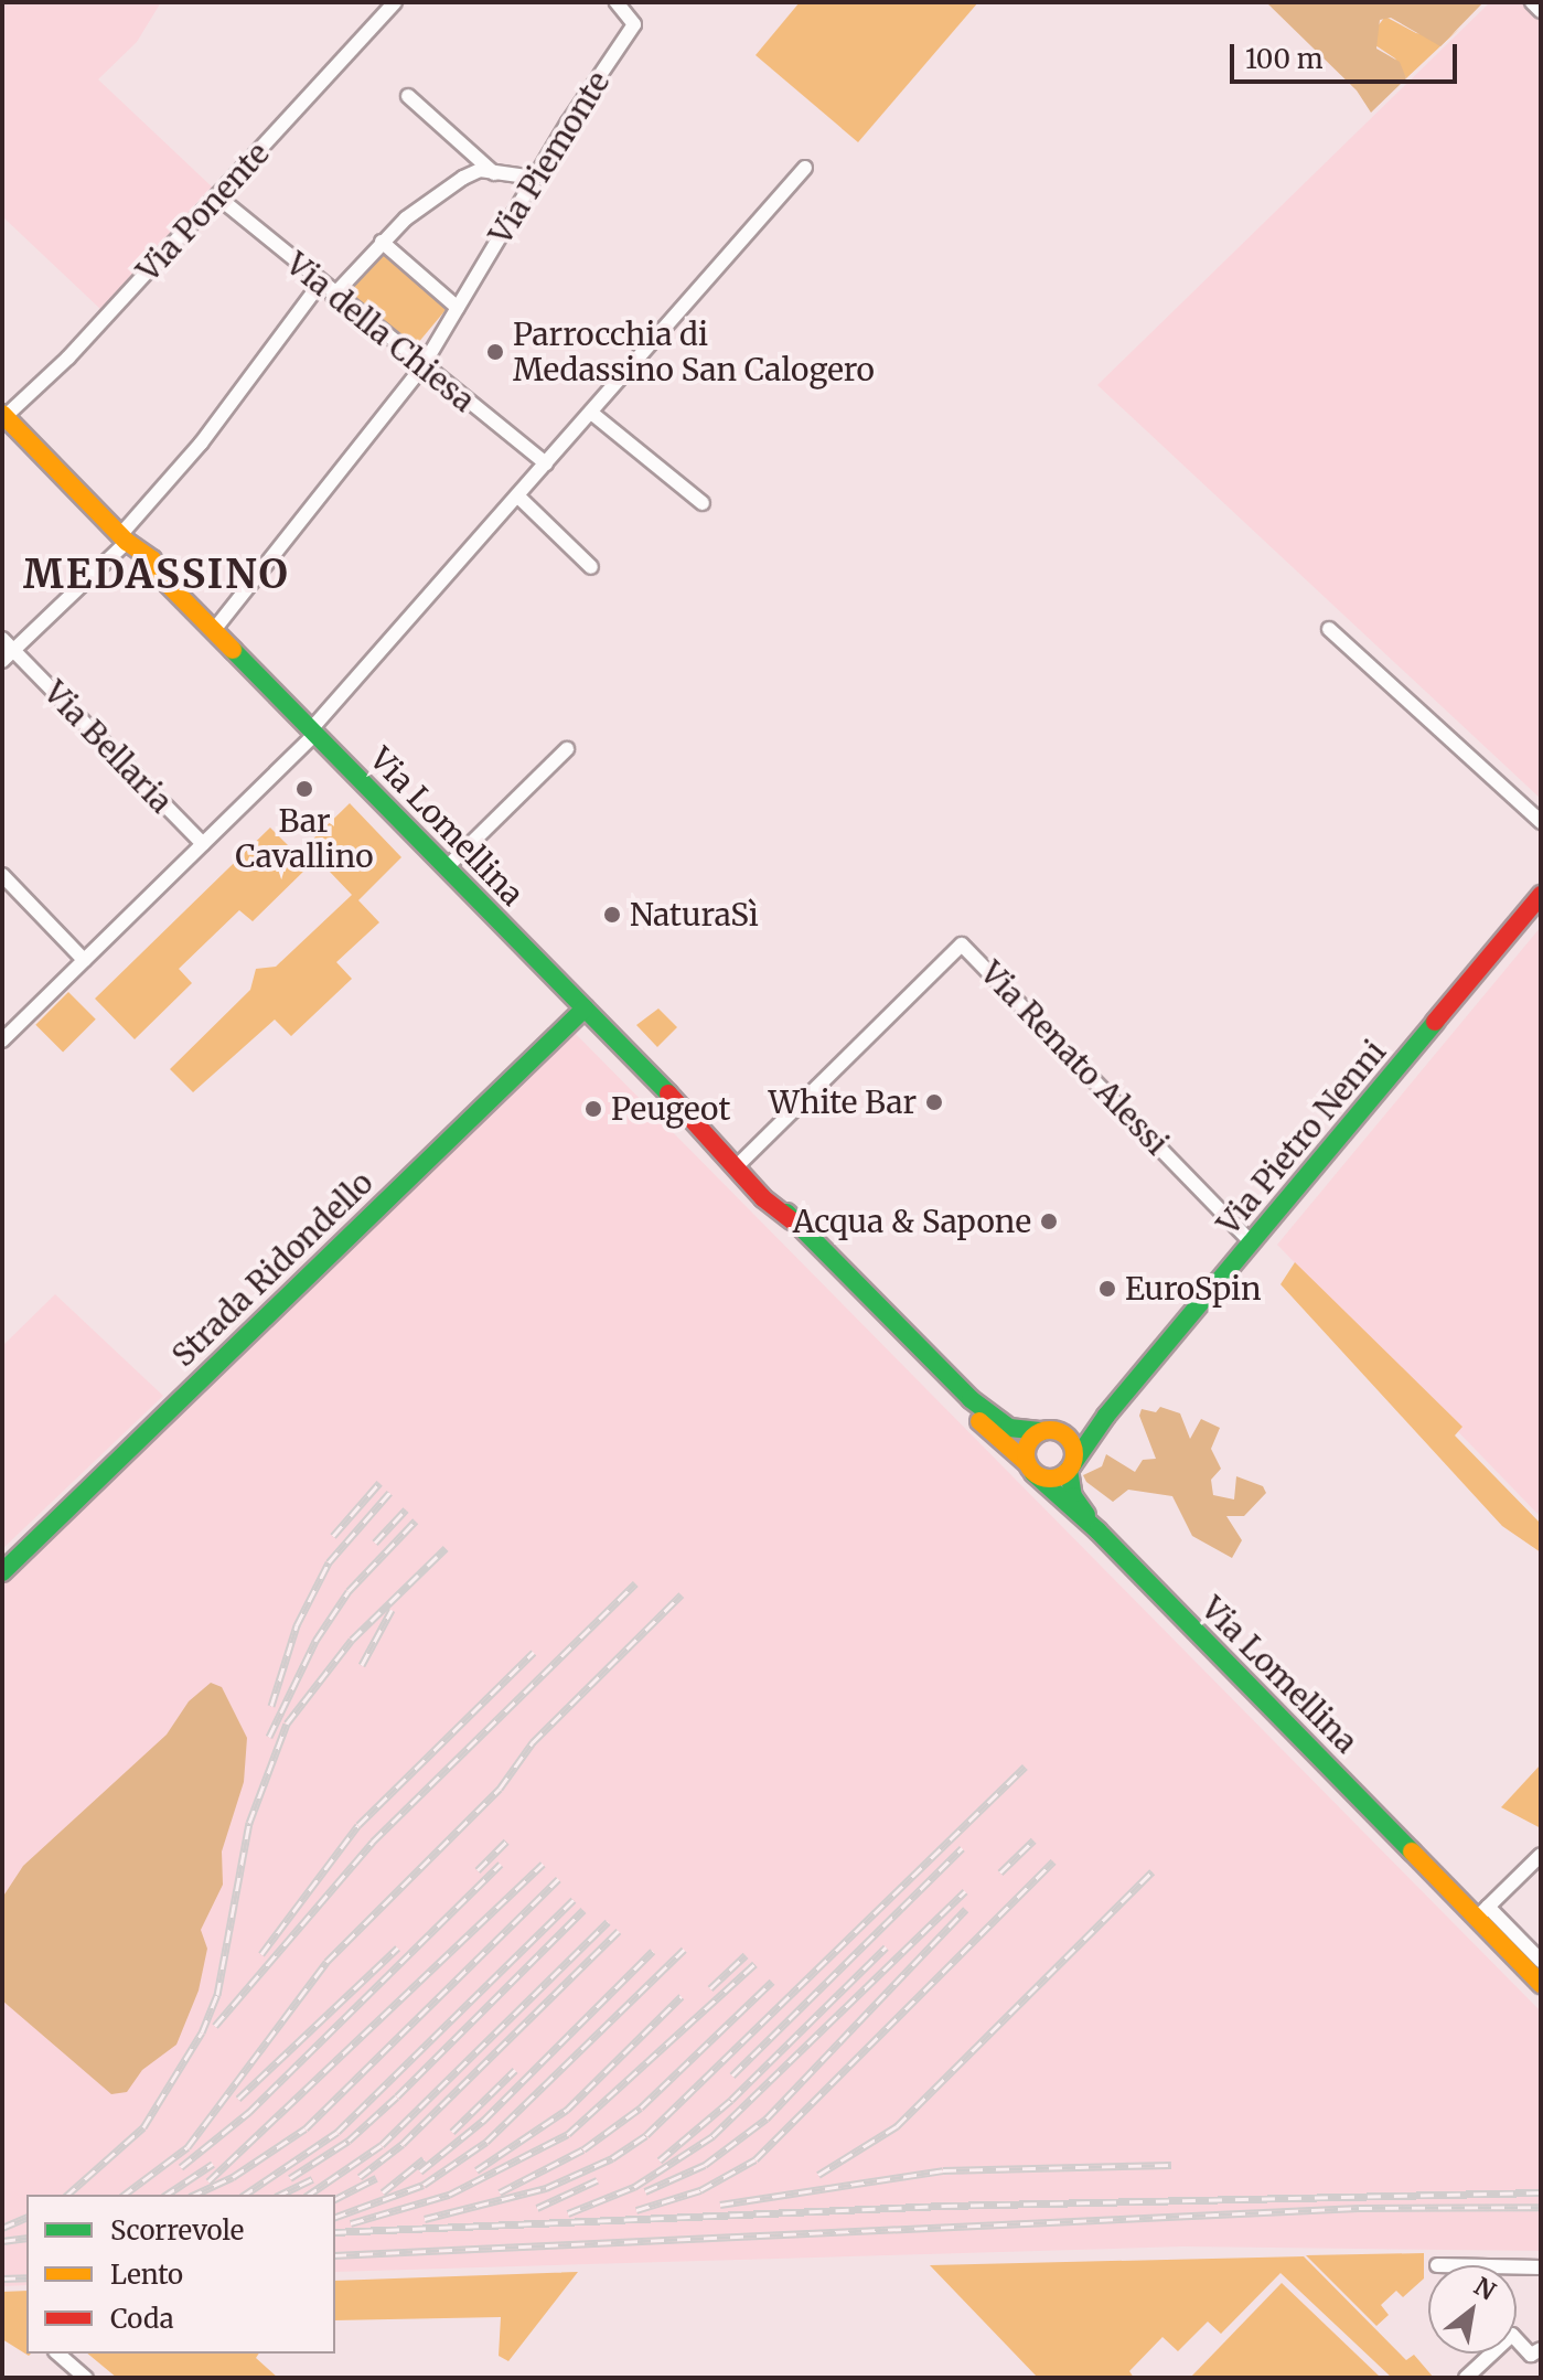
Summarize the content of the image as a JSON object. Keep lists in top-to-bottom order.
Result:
{
  "streets": {
    "main road": ["Via Lomellina", "Via Pietro Nenni", "Strada Ridondello"],
    "street": [
      "Via Piemonte",
      "Via Ponente",
      "Via della Chiesa",
      "Via Bellaria",
      "Via Renato Alessi"
    ]
  },
  "crossings": [
    ["Via Piemonte", "Via della Chiesa"],
    ["Via Ponente", "Via della Chiesa"],
    ["Via Ponente", "Via Lomellina"],
    ["Via Lomellina", "Via Renato Alessi"],
    ["Via Lomellina", "Via Pietro Nenni"],
    ["Via Lomellina", "Strada Ridondello"],
    ["Via Renato Alessi", "Via Pietro Nenni"]
  ],
  "districts": ["MEDASSINO"],
  "places": [
    "Parrocchia di Medassino San Calogero",
    "Bar Cavallino",
    "NaturaSì",
    "White Bar",
    "Peugeot",
    "Acqua & Sapone",
    "EuroSpin"
  ],
  "legend": ["Scorrevole", "Lento", "Coda"],
  "scale_bar": "100 m",
  "north": "top right"
}
